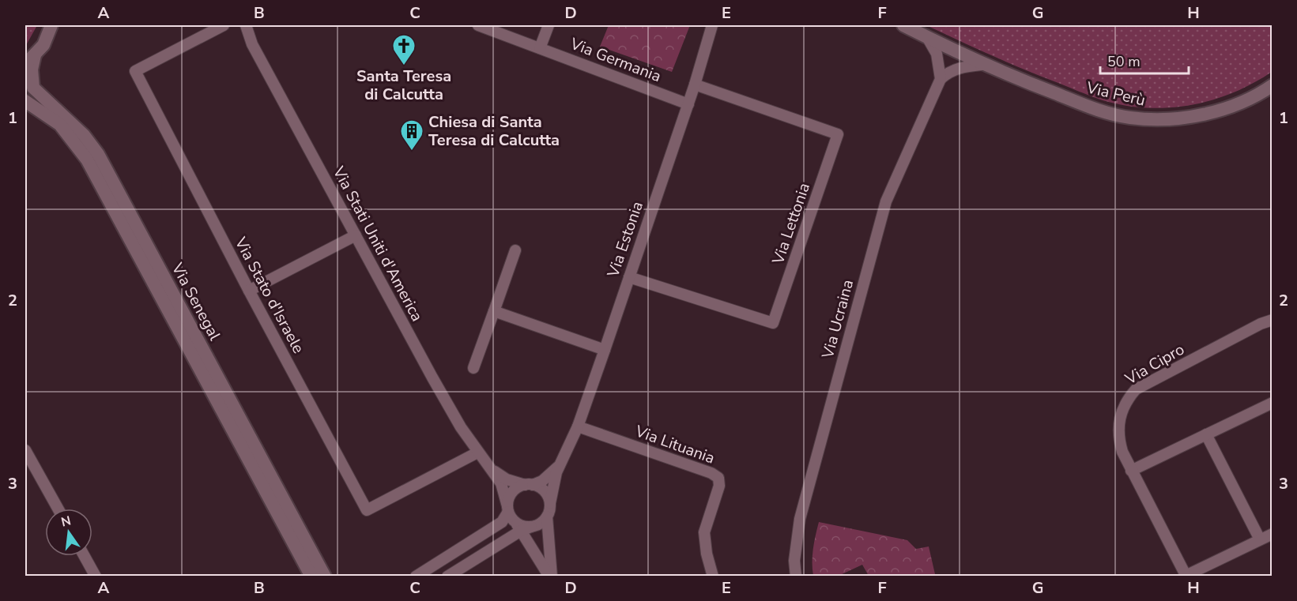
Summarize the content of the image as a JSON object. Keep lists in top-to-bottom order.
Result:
{
  "streets": {
    "main road": ["Via Perù", "Via Senegal"],
    "street": [
      "Via Germania",
      "Via Lettonia",
      "Via Estonia",
      "Via Stati Uniti d'America",
      "Via Stato d'Israele",
      "Via Ucraina",
      "Via Cipro",
      "Via Lituania"
    ]
  },
  "crossings": [
    ["Via Germania", "Via Estonia"],
    ["Via Lettonia", "Via Estonia"],
    ["Via Estonia", "Via Stati Uniti d'America"],
    ["Via Estonia", "Via Lituania"],
    ["Via Stati Uniti d'America", "Via Stato d'Israele"]
  ],
  "places": {
    "church": ["Santa Teresa di Calcutta"],
    "building": ["Chiesa di Santa Teresa di Calcutta"]
  },
  "scale_bar": "50 m",
  "north": "top",
  "grid": {
    "columns": [
      "A",
      "B",
      "C",
      "D",
      "E",
      "F",
      "G",
      "H"
    ],
    "rows": ["1", "2", "3"]
  }
}
